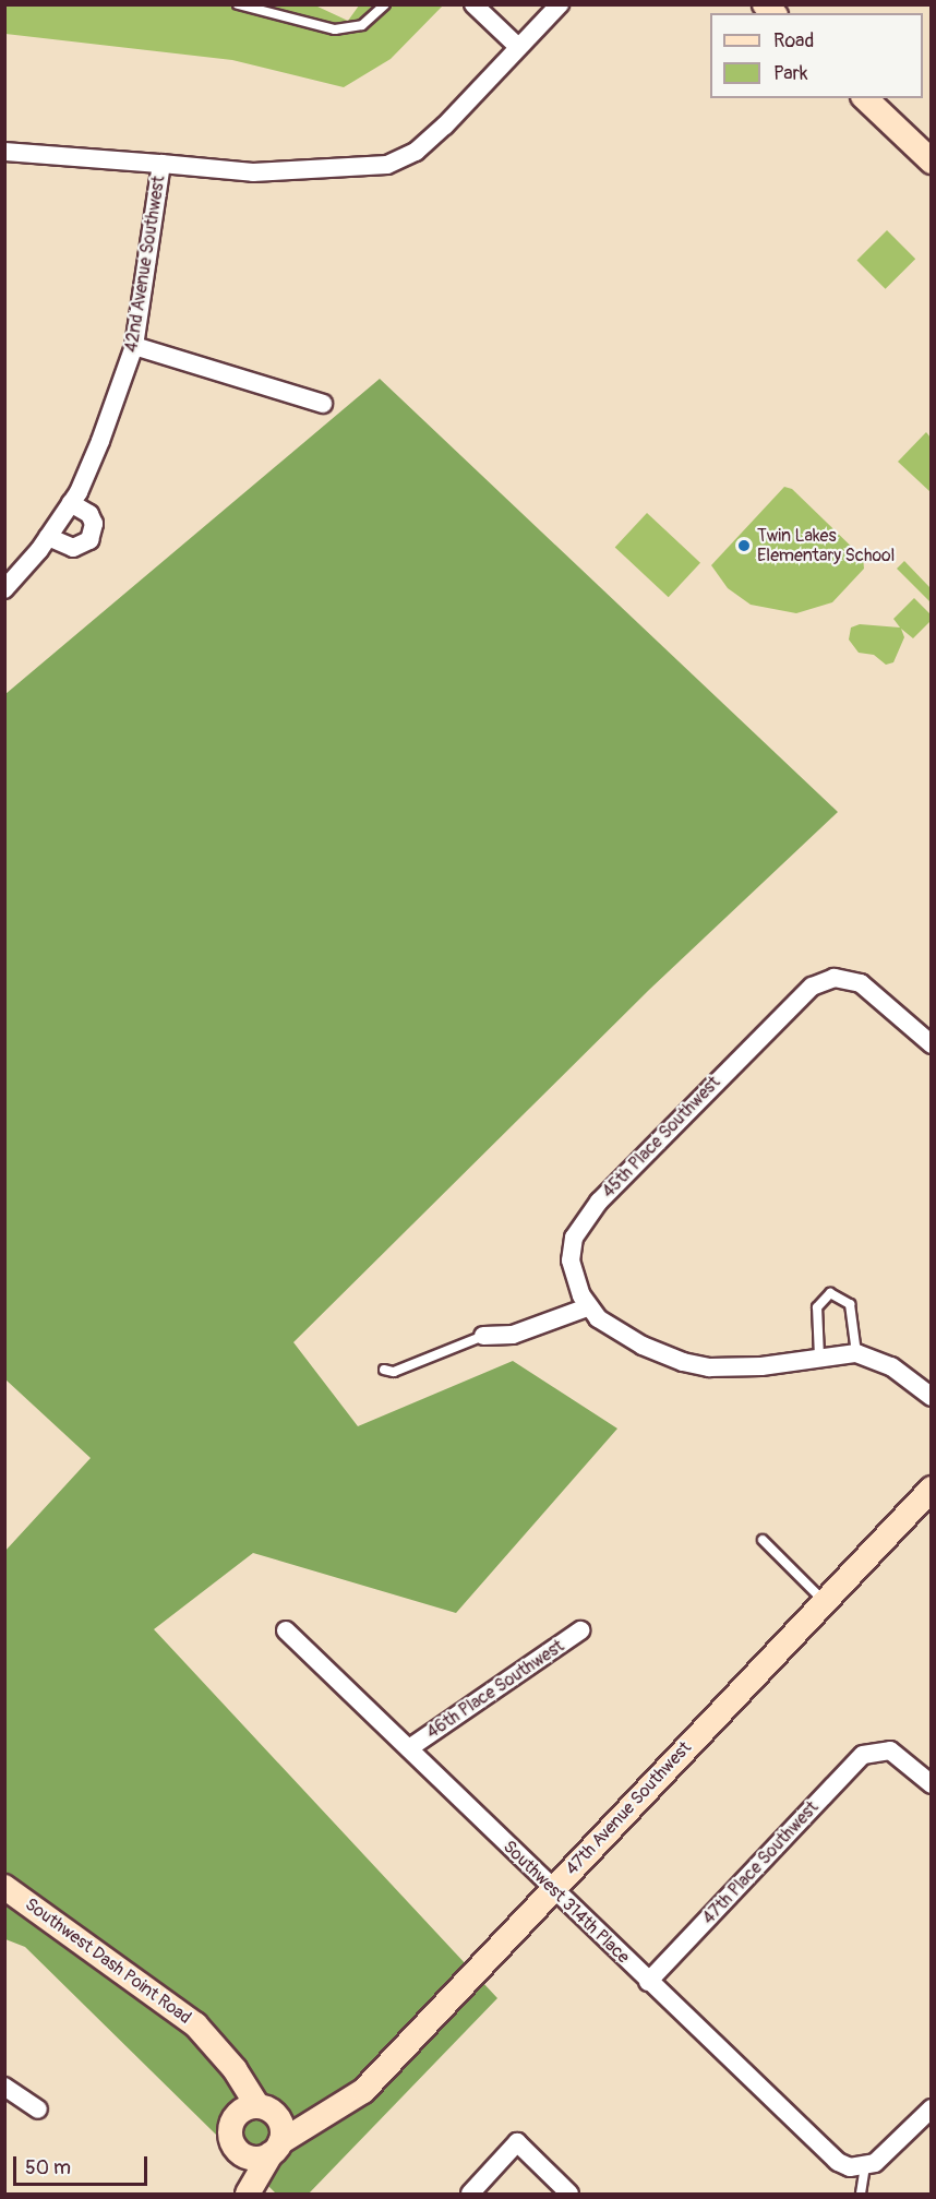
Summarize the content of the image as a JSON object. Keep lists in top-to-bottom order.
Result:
{
  "streets": {
    "main road": ["47th Avenue Southwest", "Southwest Dash Point Road"],
    "street": [
      "42nd Avenue Southwest",
      "45th Place Southwest",
      "46th Place Southwest",
      "47th Place Southwest",
      "Southwest 314th Place"
    ]
  },
  "crossings": [
    ["46th Place Southwest", "Southwest 314th Place"],
    ["47th Avenue Southwest", "Southwest 314th Place"],
    ["47th Avenue Southwest", "Southwest Dash Point Road"],
    ["47th Place Southwest", "Southwest 314th Place"]
  ],
  "places": ["Twin Lakes Elementary School"],
  "legend": ["Road", "Park"],
  "scale_bar": "50 m"
}
